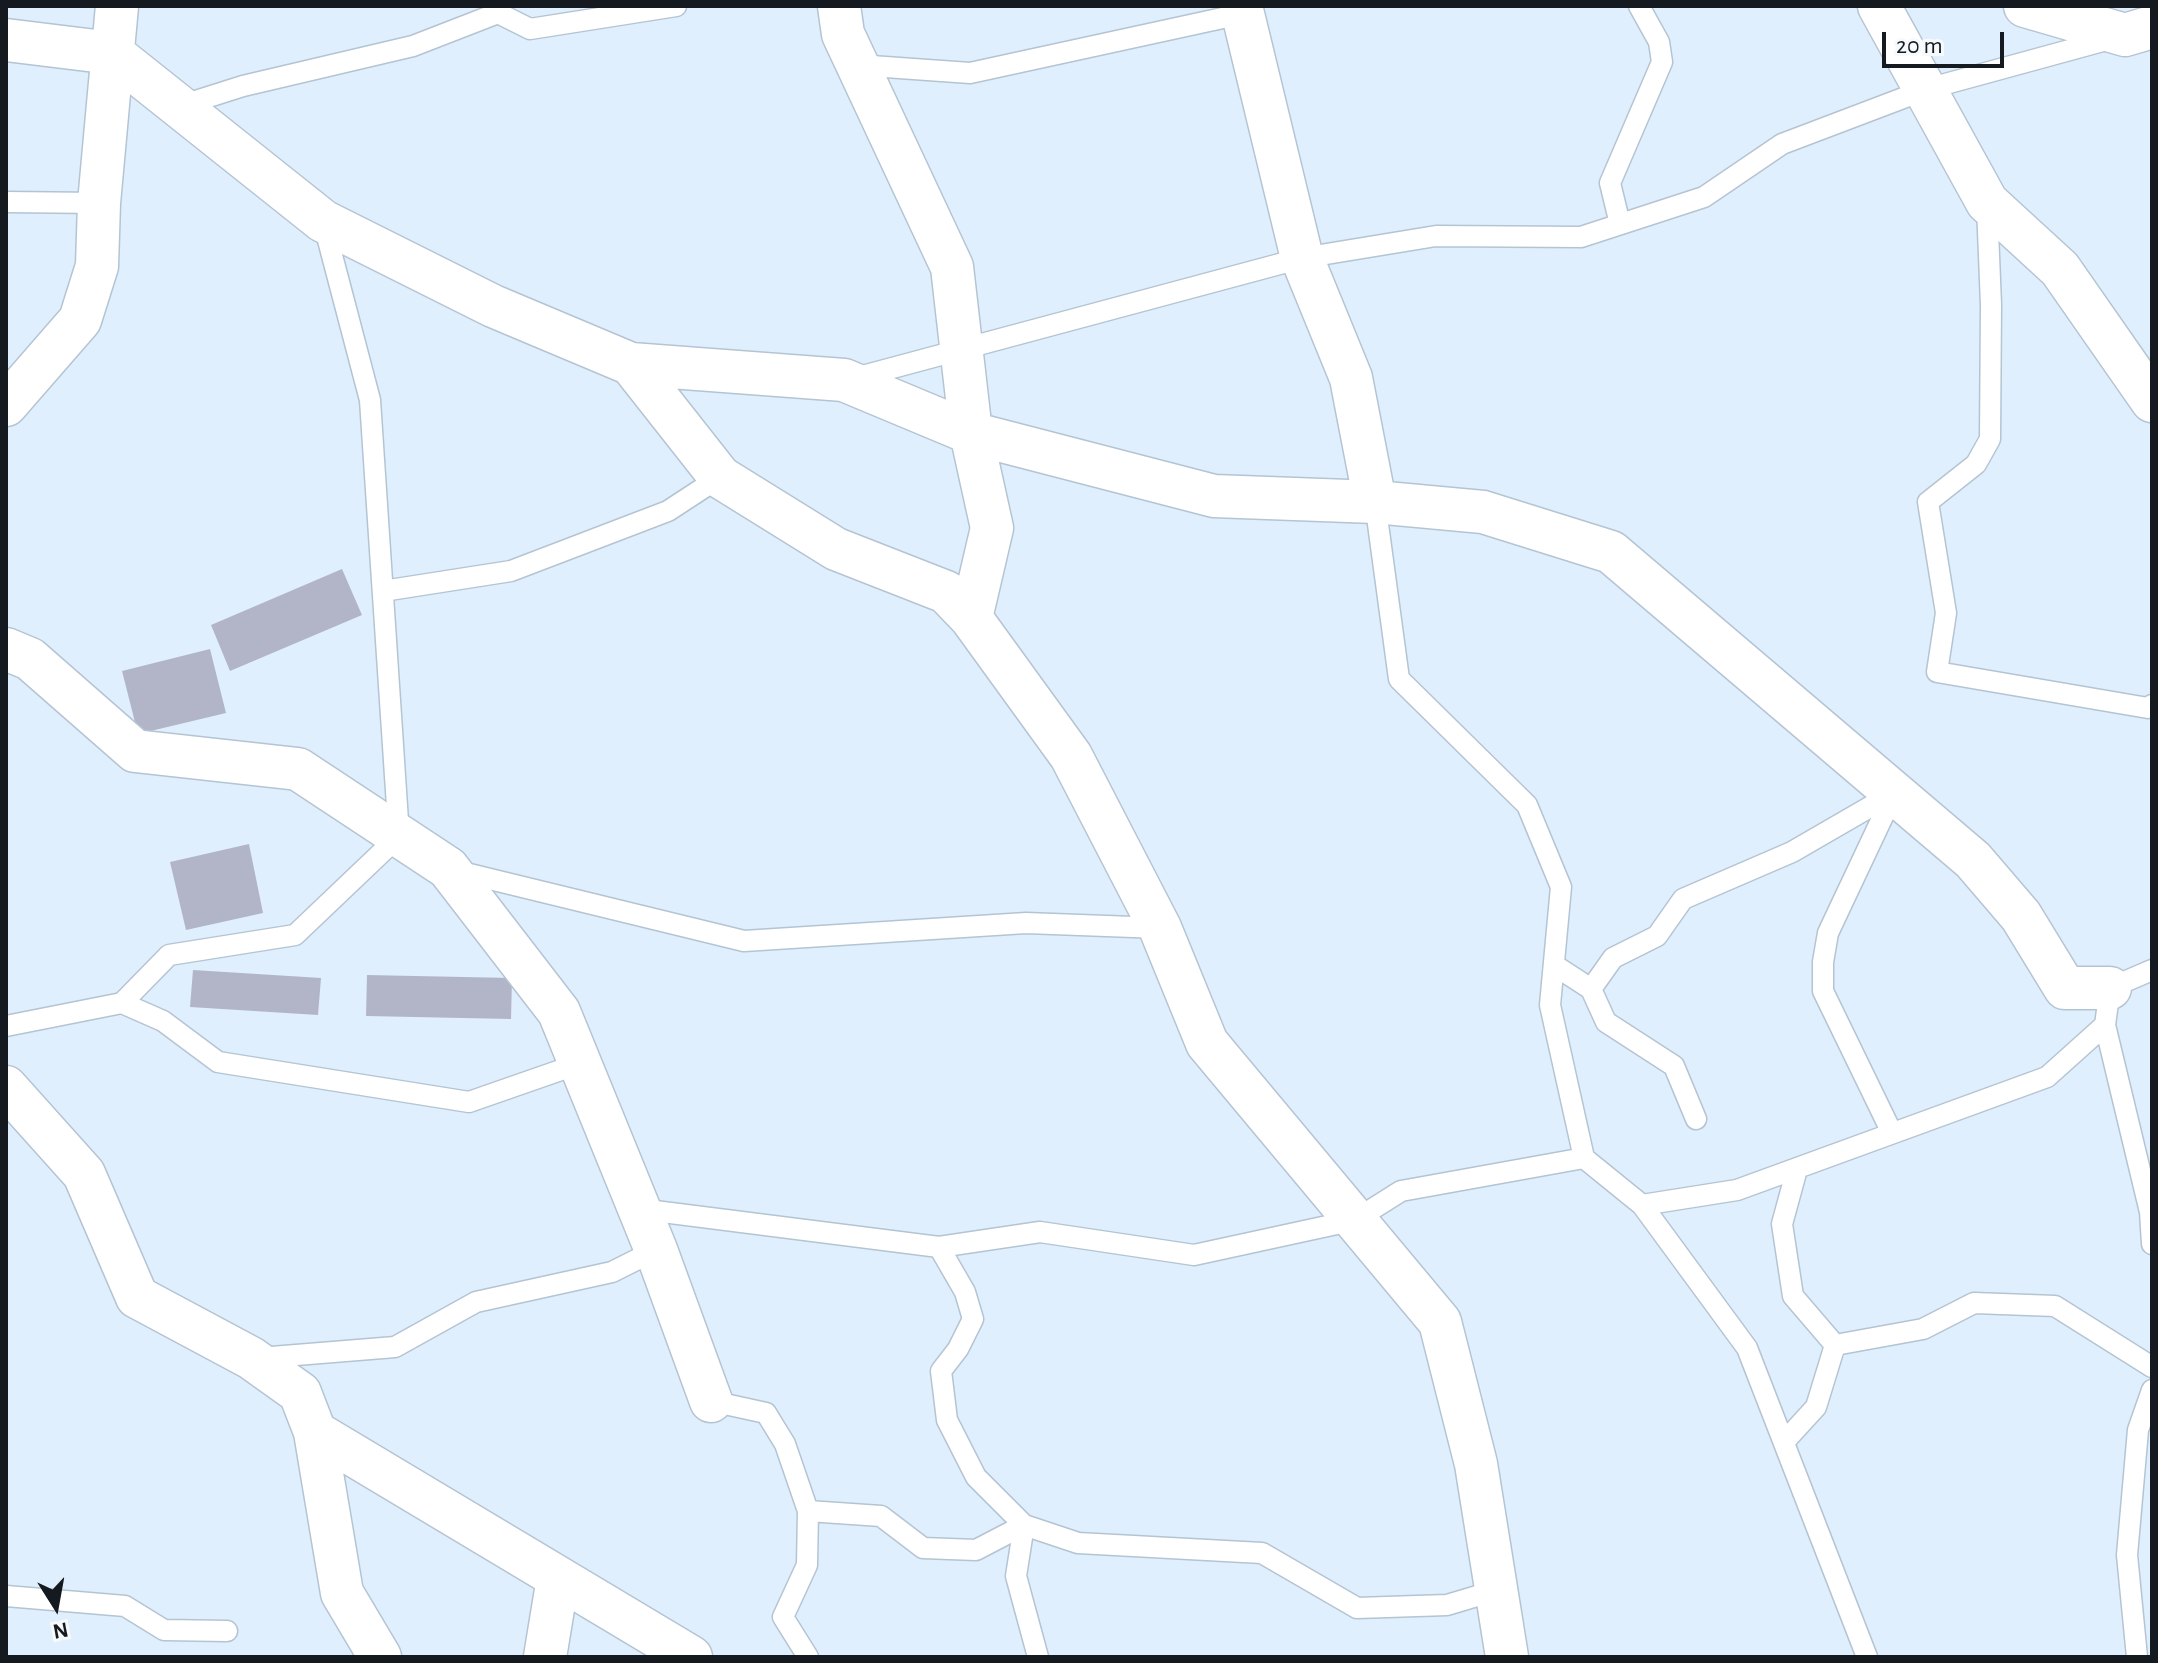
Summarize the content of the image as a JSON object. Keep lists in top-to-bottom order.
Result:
{
  "scale_bar": "20 m",
  "north": "bottom"
}
